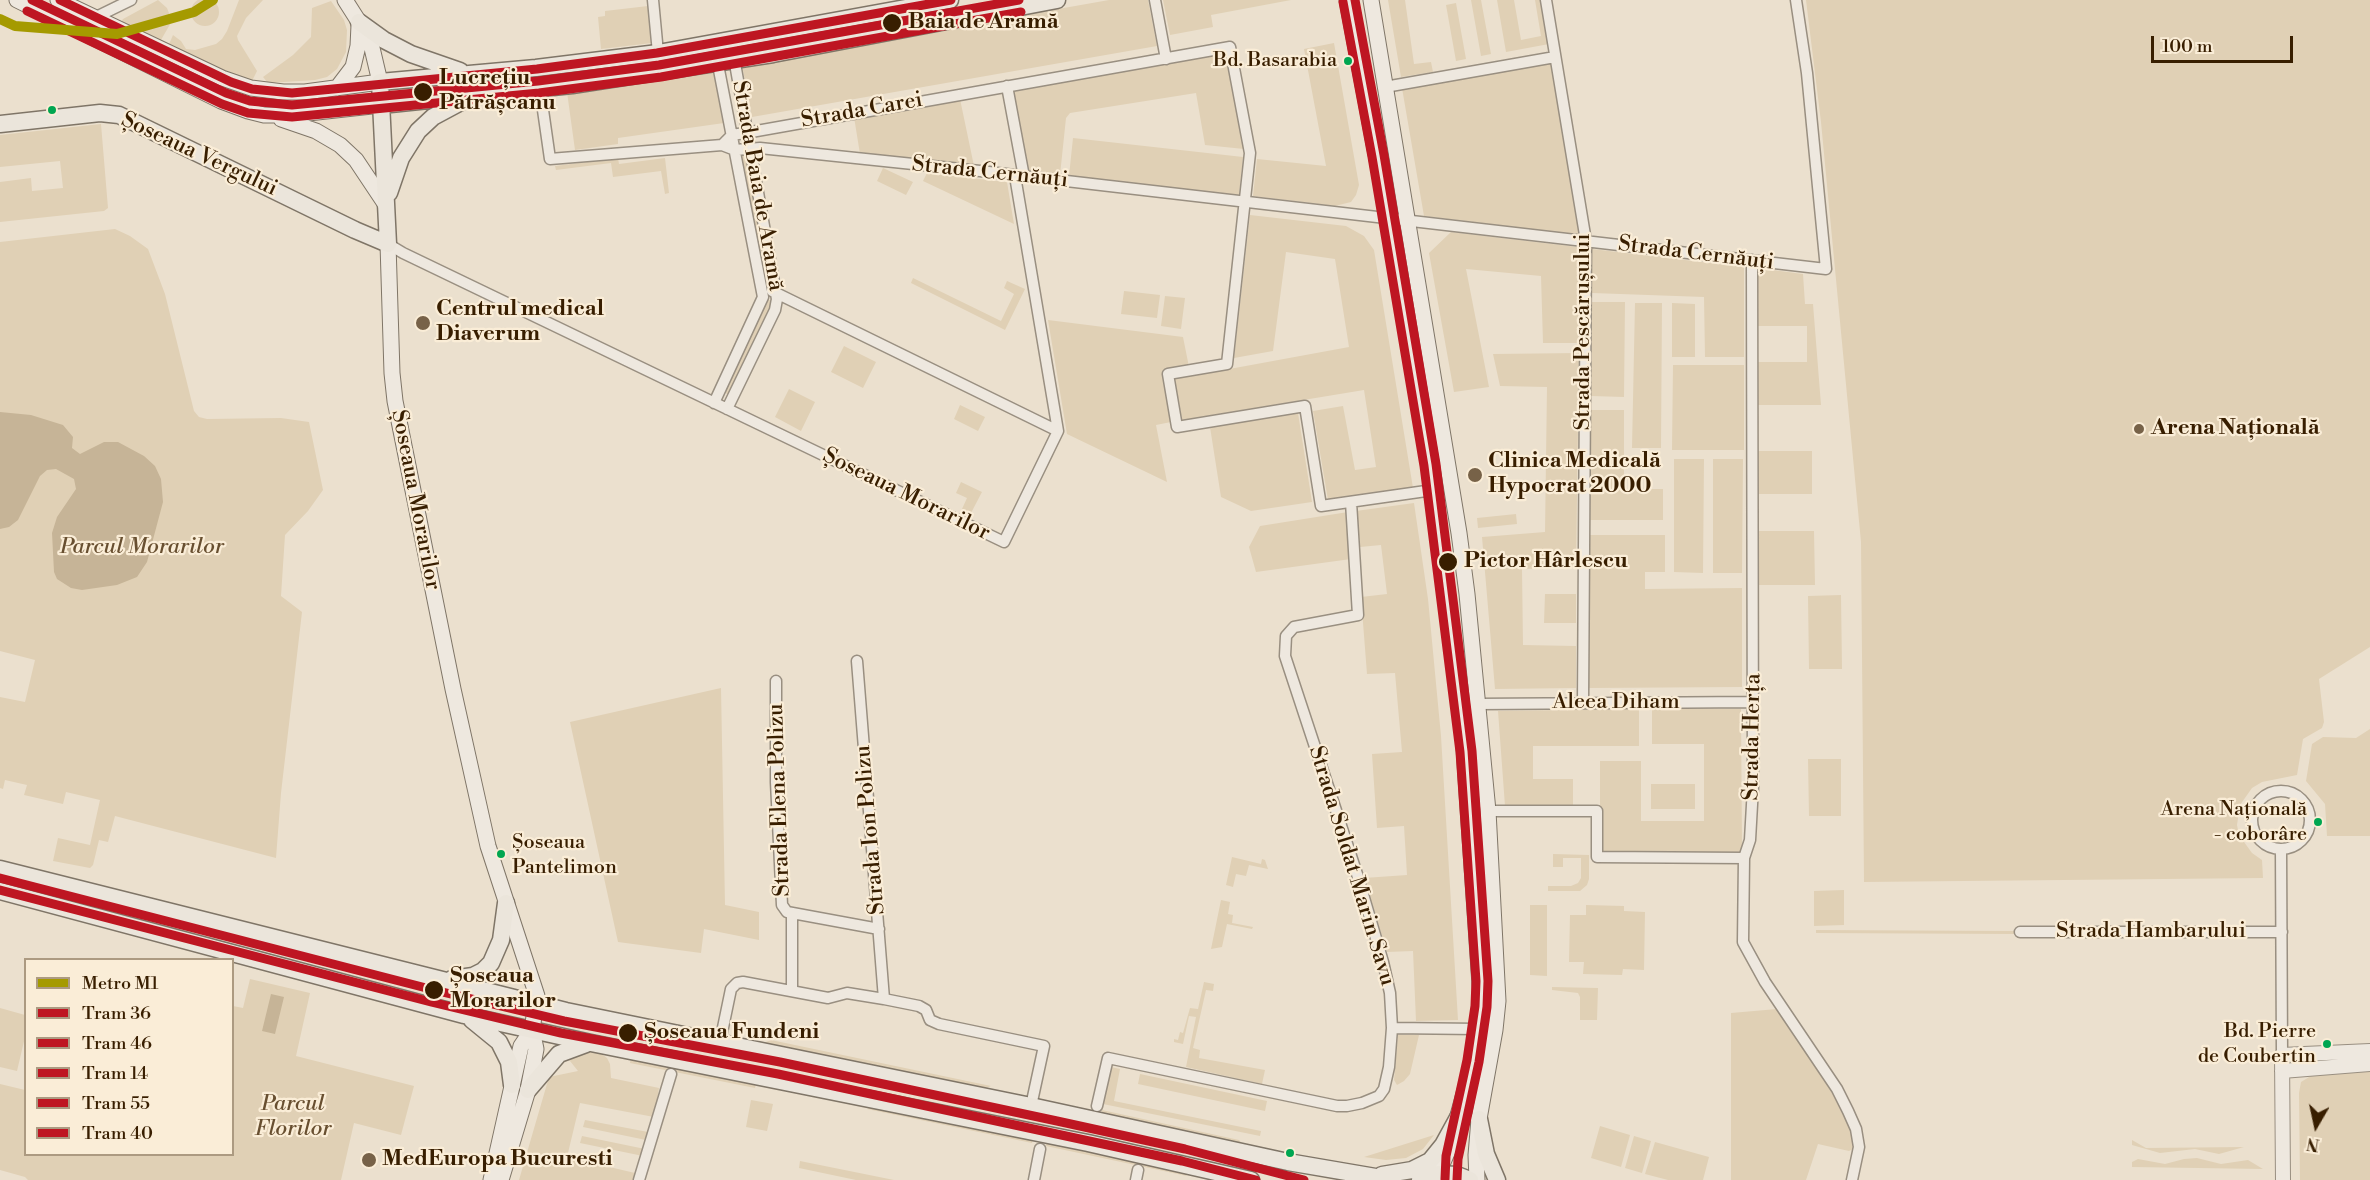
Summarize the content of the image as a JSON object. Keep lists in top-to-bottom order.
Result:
{
  "streets": {
    "main road": ["Șoseaua Vergului", "Șoseaua Morarilor"],
    "street": [
      "Strada Carei",
      "Strada Cernăuți",
      "Strada Baia de Aramă",
      "Strada Pescărușului",
      "Aleea Diham",
      "Strada Herța",
      "Strada Elena Polizu",
      "Strada Ion Polizu",
      "Strada Soldat Marin Savu",
      "Strada Hambarului"
    ]
  },
  "crossings": [
    ["Strada Carei", "Strada Cernăuți"],
    ["Strada Carei", "Strada Baia de Aramă"],
    ["Șoseaua Vergului", "Șoseaua Morarilor"],
    ["Strada Cernăuți", "Strada Baia de Aramă"],
    ["Strada Cernăuți", "Strada Pescărușului"],
    ["Strada Cernăuți", "Strada Herța"],
    ["Strada Baia de Aramă", "Șoseaua Morarilor"],
    ["Strada Pescărușului", "Aleea Diham"],
    ["Aleea Diham", "Strada Herța"],
    ["Strada Elena Polizu", "Strada Ion Polizu"]
  ],
  "parks": ["Parcul Morarilor", "Parcul Florilor"],
  "places": [
    "Baia de Aramă",
    "Bd. Basarabia",
    "Lucrețiu Pătrășcanu",
    "Centrul medical Diaverum",
    "Arena Națională",
    "Clinica Medicală Hypocrat 2000",
    "Pictor Hârlescu",
    "Arena Națională - coborâre",
    "Șoseaua Pantelimon",
    "Șoseaua Morarilor",
    "Șoseaua Fundeni",
    "Bd. Pierre de Coubertin",
    "MedEuropa Bucuresti"
  ],
  "lines": [
    "metro line M1",
    "tram line 36",
    "tram line 40",
    "tram line 46",
    "tram line 14",
    "tram line 55"
  ],
  "legend": [
    "Metro M1",
    "Tram 36",
    "Tram 46",
    "Tram 14",
    "Tram 55",
    "Tram 40"
  ],
  "scale_bar": "100 m",
  "north": "bottom"
}
